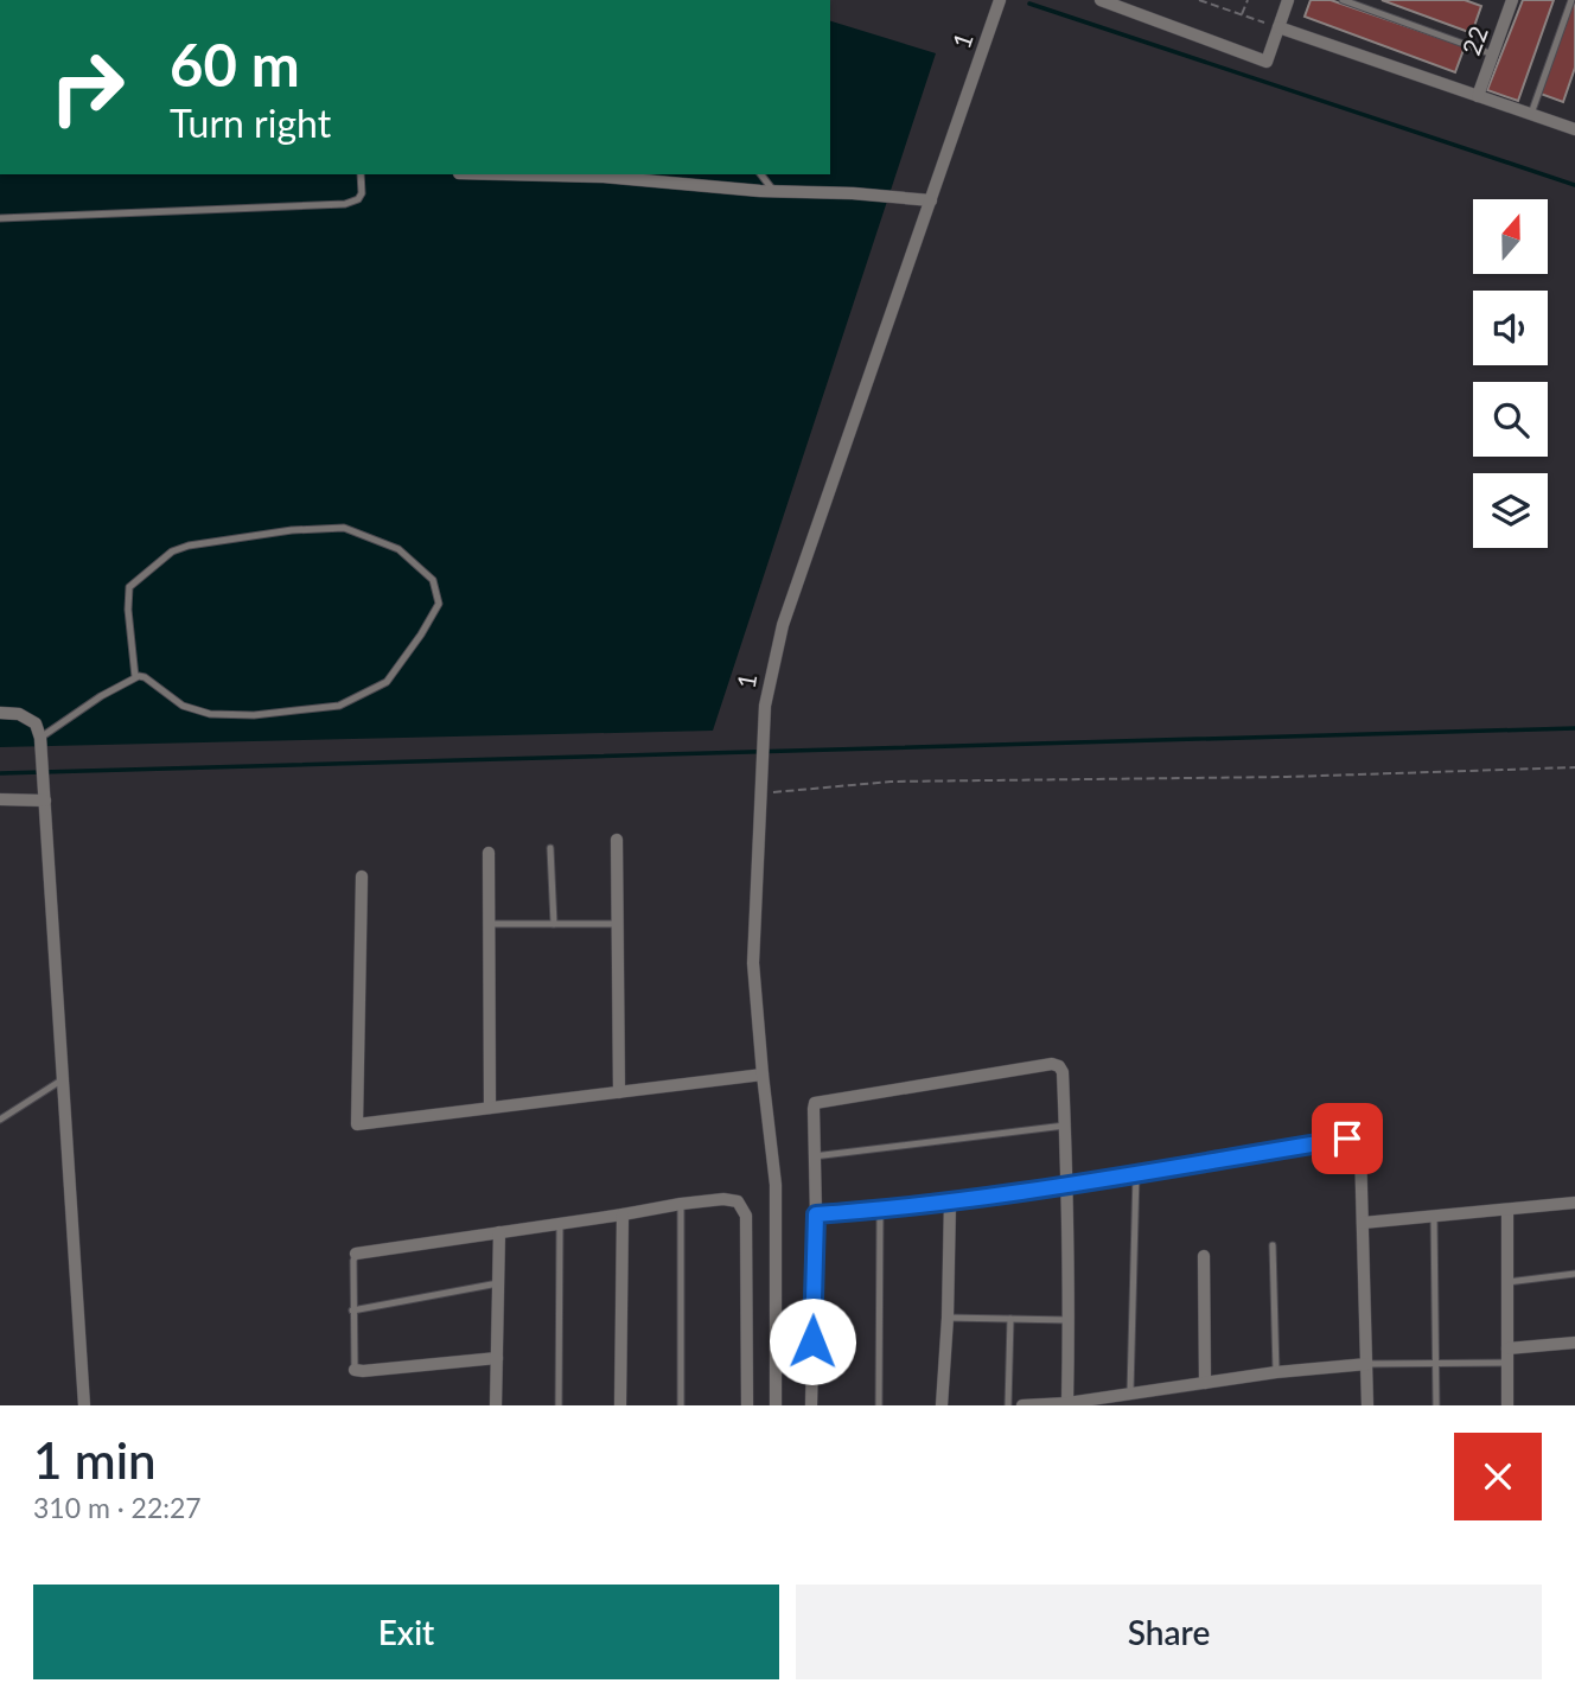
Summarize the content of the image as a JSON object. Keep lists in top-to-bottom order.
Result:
{
  "streets": {
    "street": ["1", "22"]
  },
  "north": "top",
  "page": {
    "turn": ["60 m", "Turn right"],
    "heading": ["1 min", "310 m · 22:27"],
    "buttons": ["Exit", "Share"]
  }
}
